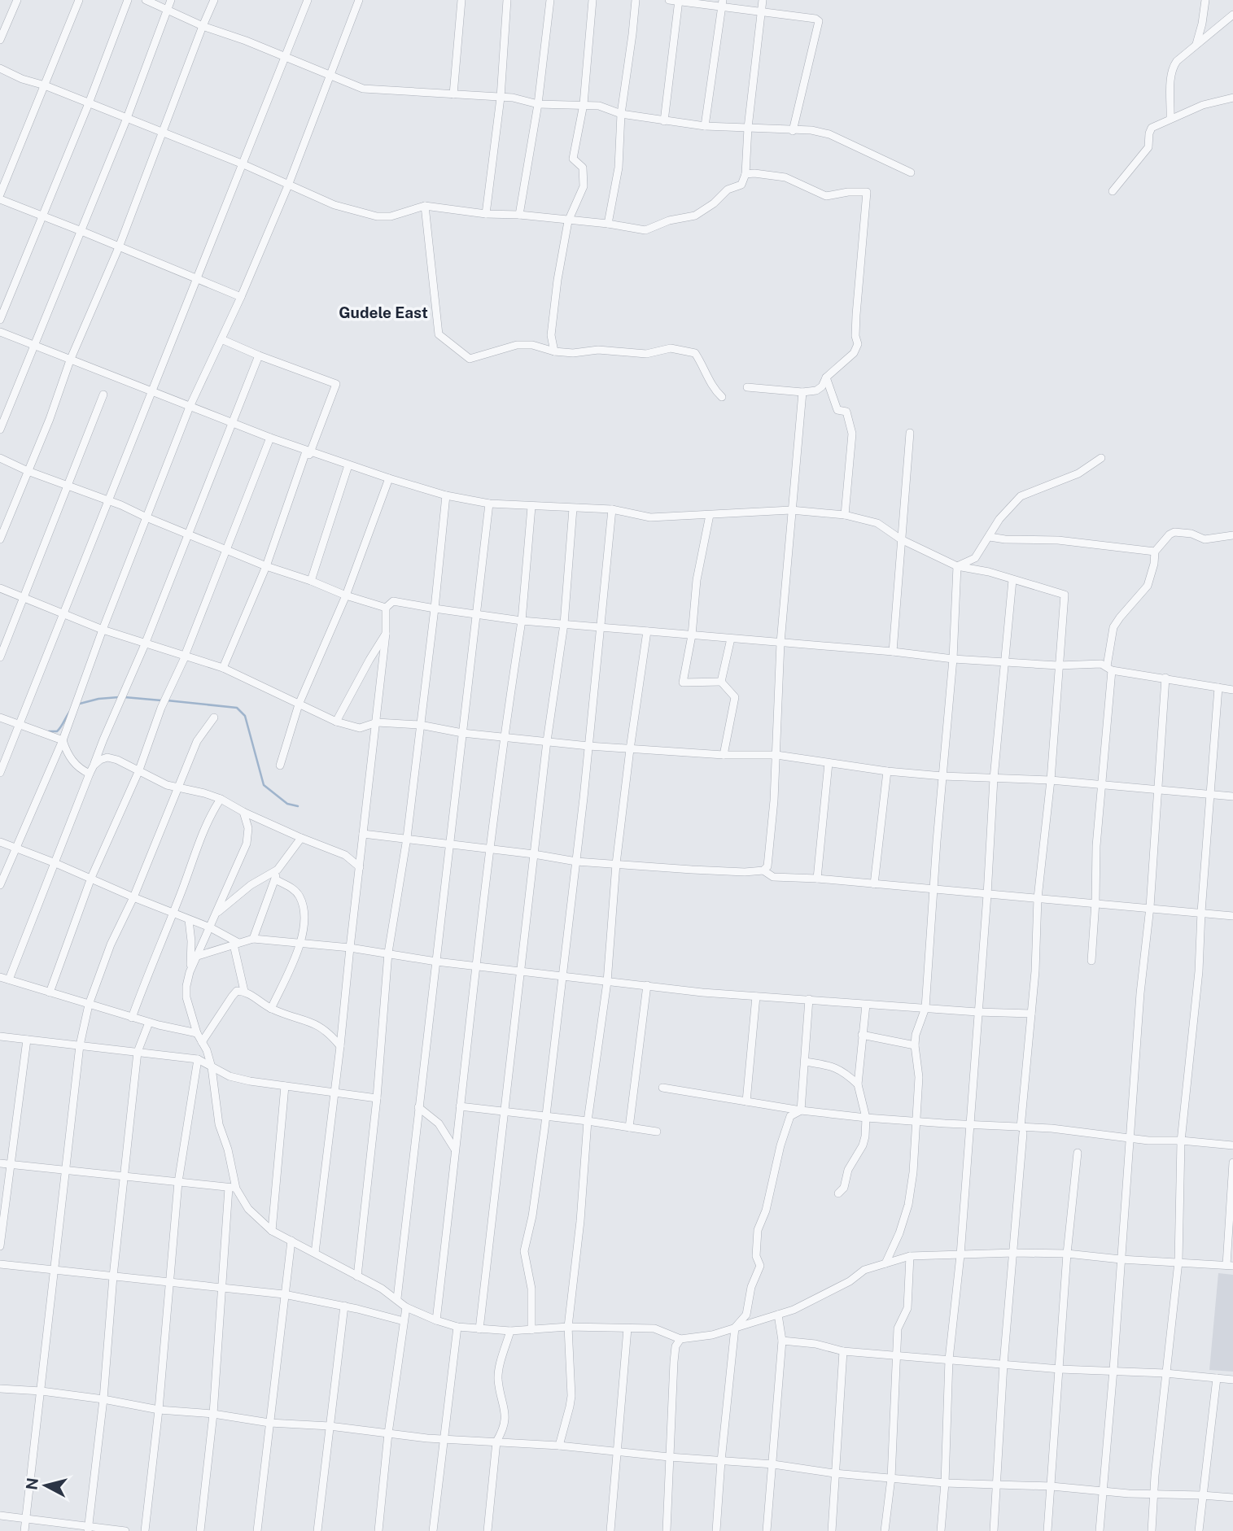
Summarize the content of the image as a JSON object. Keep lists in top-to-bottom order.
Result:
{
  "districts": ["Gudele East"],
  "north": "left"
}
